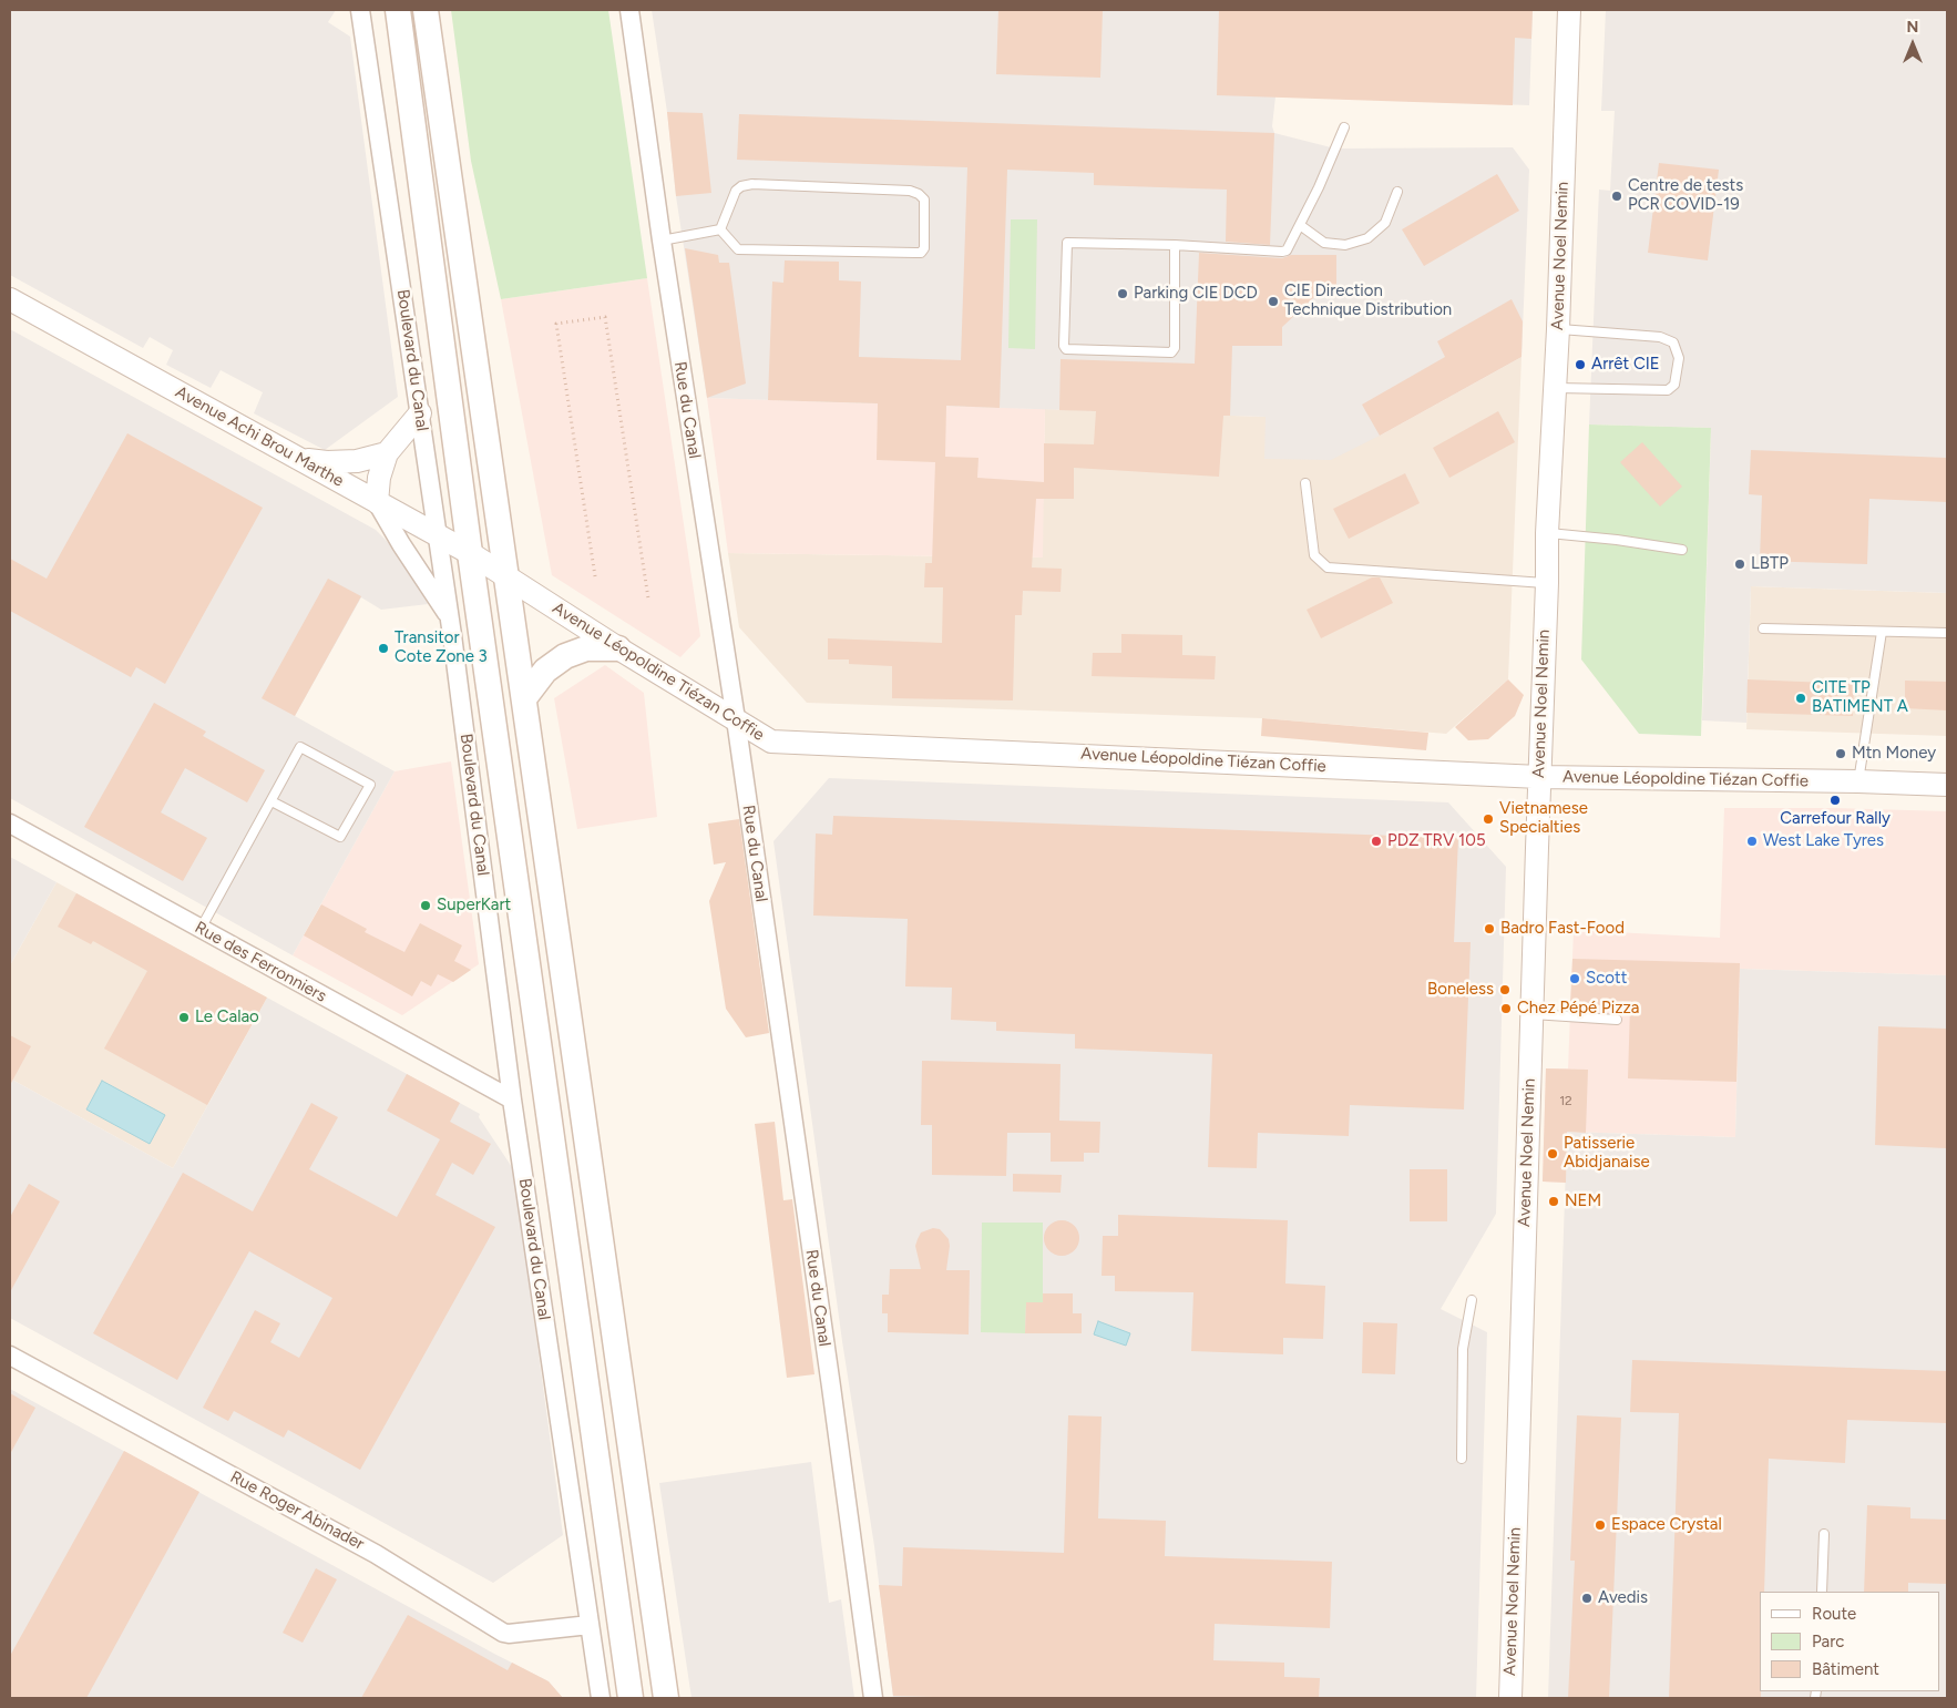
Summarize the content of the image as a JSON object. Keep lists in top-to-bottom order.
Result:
{
  "streets": {
    "main road": ["Boulevard du Canal"],
    "street": [
      "Avenue Noel Nemin",
      "Rue du Canal",
      "Avenue Achi Brou Marthe",
      "Avenue Léopoldine Tiézan Coffie",
      "Rue des Ferronniers",
      "Rue Roger Abinader"
    ]
  },
  "crossings": [
    ["Avenue Noel Nemin", "Avenue Léopoldine Tiézan Coffie"],
    ["Boulevard du Canal", "Avenue Achi Brou Marthe"],
    ["Boulevard du Canal", "Rue des Ferronniers"],
    ["Boulevard du Canal", "Rue Roger Abinader"],
    ["Rue du Canal", "Avenue Léopoldine Tiézan Coffie"],
    ["Avenue Achi Brou Marthe", "Avenue Léopoldine Tiézan Coffie"]
  ],
  "places": [
    "Centre de tests PCR COVID-19",
    "Parking CIE DCD",
    "CIE Direction Technique Distribution",
    "Arrêt CIE",
    "LBTP",
    "Transitor Cote Zone 3",
    "CITE TP BATIMENT A",
    "Mtn Money",
    "Carrefour Rally",
    "Vietnamese Specialties",
    "PDZ TRV 105",
    "West Lake Tyres",
    "SuperKart",
    "Badro Fast-Food",
    "Scott",
    "Boneless",
    "Chez Pépé Pizza",
    "Le Calao",
    "Patisserie Abidjanaise",
    "NEM",
    "Espace Crystal",
    "Avedis"
  ],
  "house_numbers": ["12"],
  "legend": ["Route", "Parc", "Bâtiment"],
  "north": "top"
}
